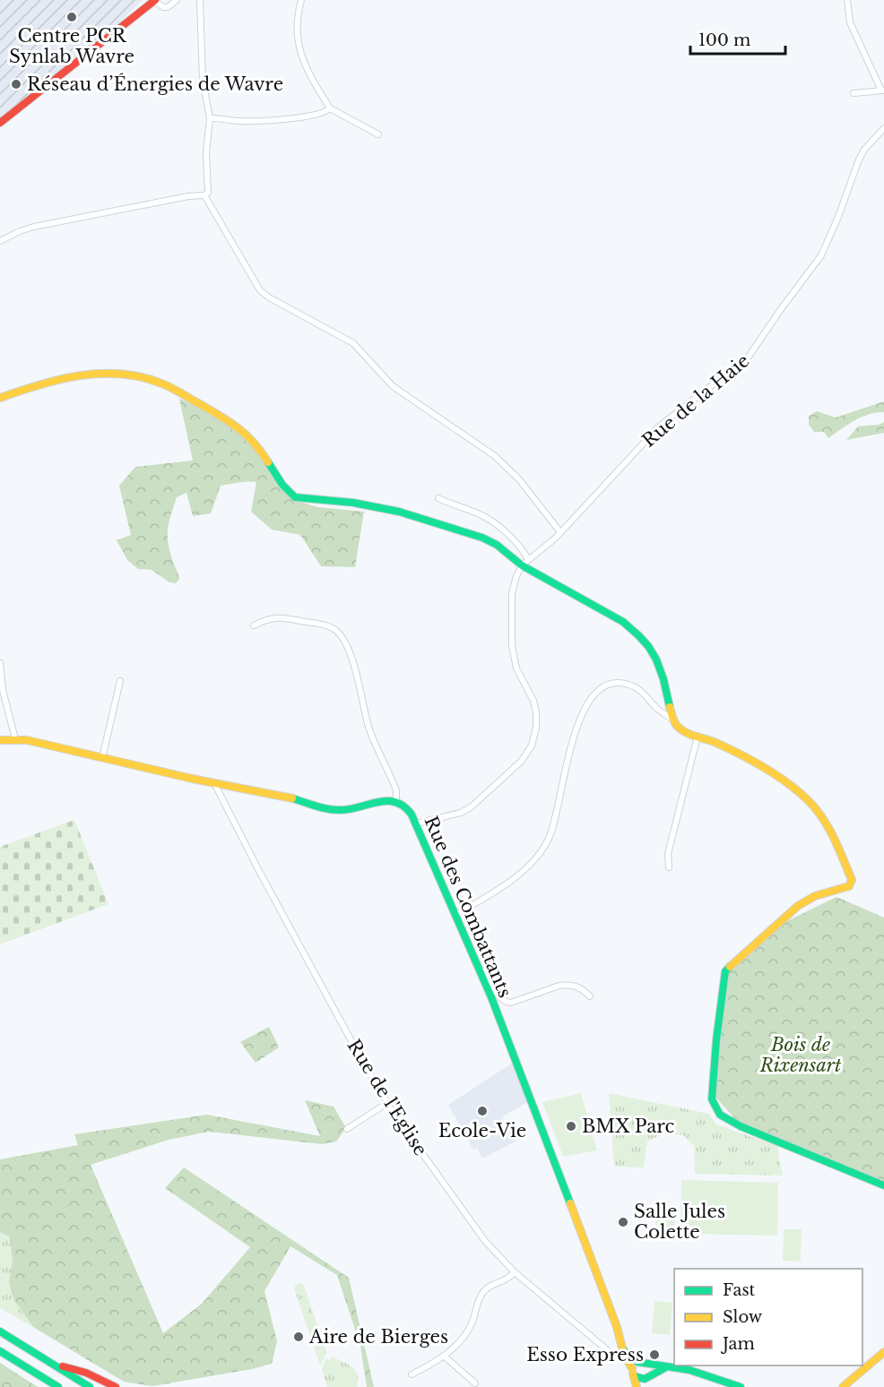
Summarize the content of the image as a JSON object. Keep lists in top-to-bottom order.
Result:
{
  "streets": {
    "main road": ["Rue des Combattants"],
    "street": ["Rue de la Haie", "Rue de l'Eglise"]
  },
  "crossings": [
    ["Rue des Combattants", "Rue de l'Eglise"]
  ],
  "parks": ["Bois de Rixensart"],
  "places": [
    "Centre PCR Synlab Wavre",
    "Réseau d’Énergies de Wavre",
    "Ecole-Vie",
    "BMX Parc",
    "Salle Jules Colette",
    "Aire de Bierges",
    "Esso Express"
  ],
  "legend": ["Fast", "Slow", "Jam"],
  "scale_bar": "100 m"
}
